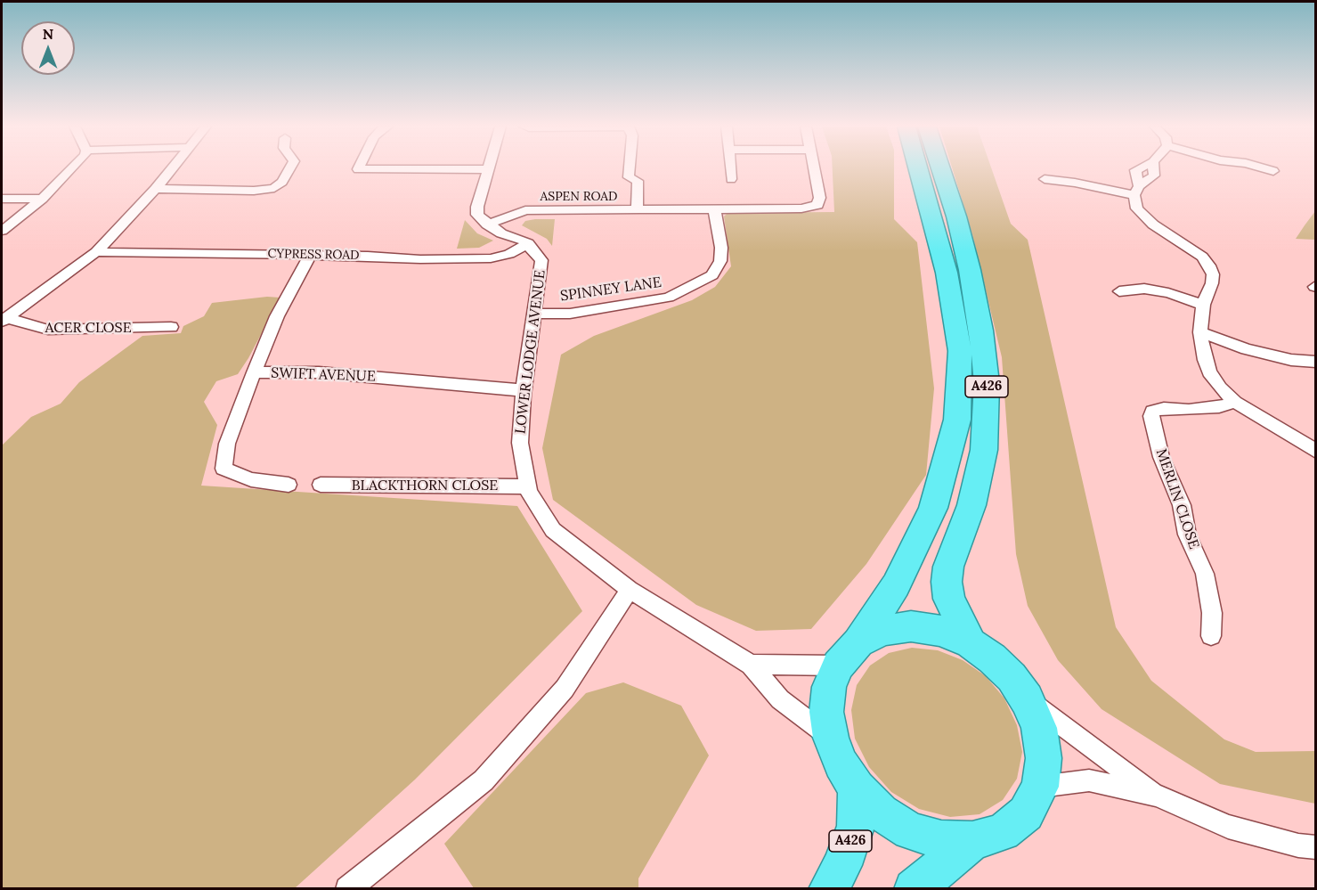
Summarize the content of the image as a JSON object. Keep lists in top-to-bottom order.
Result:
{
  "streets": {
    "highway": ["A426"],
    "street": [
      "ASPEN ROAD",
      "CYPRESS ROAD",
      "SPINNEY LANE",
      "ACER CLOSE",
      "LOWER LODGE AVENUE",
      "SWIFT AVENUE",
      "BLACKTHORN CLOSE",
      "MERLIN CLOSE"
    ]
  },
  "crossings": [
    ["ASPEN ROAD", "SPINNEY LANE"],
    ["CYPRESS ROAD", "LOWER LODGE AVENUE"],
    ["CYPRESS ROAD", "SWIFT AVENUE"],
    ["SPINNEY LANE", "LOWER LODGE AVENUE"],
    ["LOWER LODGE AVENUE", "SWIFT AVENUE"],
    ["LOWER LODGE AVENUE", "BLACKTHORN CLOSE"]
  ],
  "north": "top"
}
